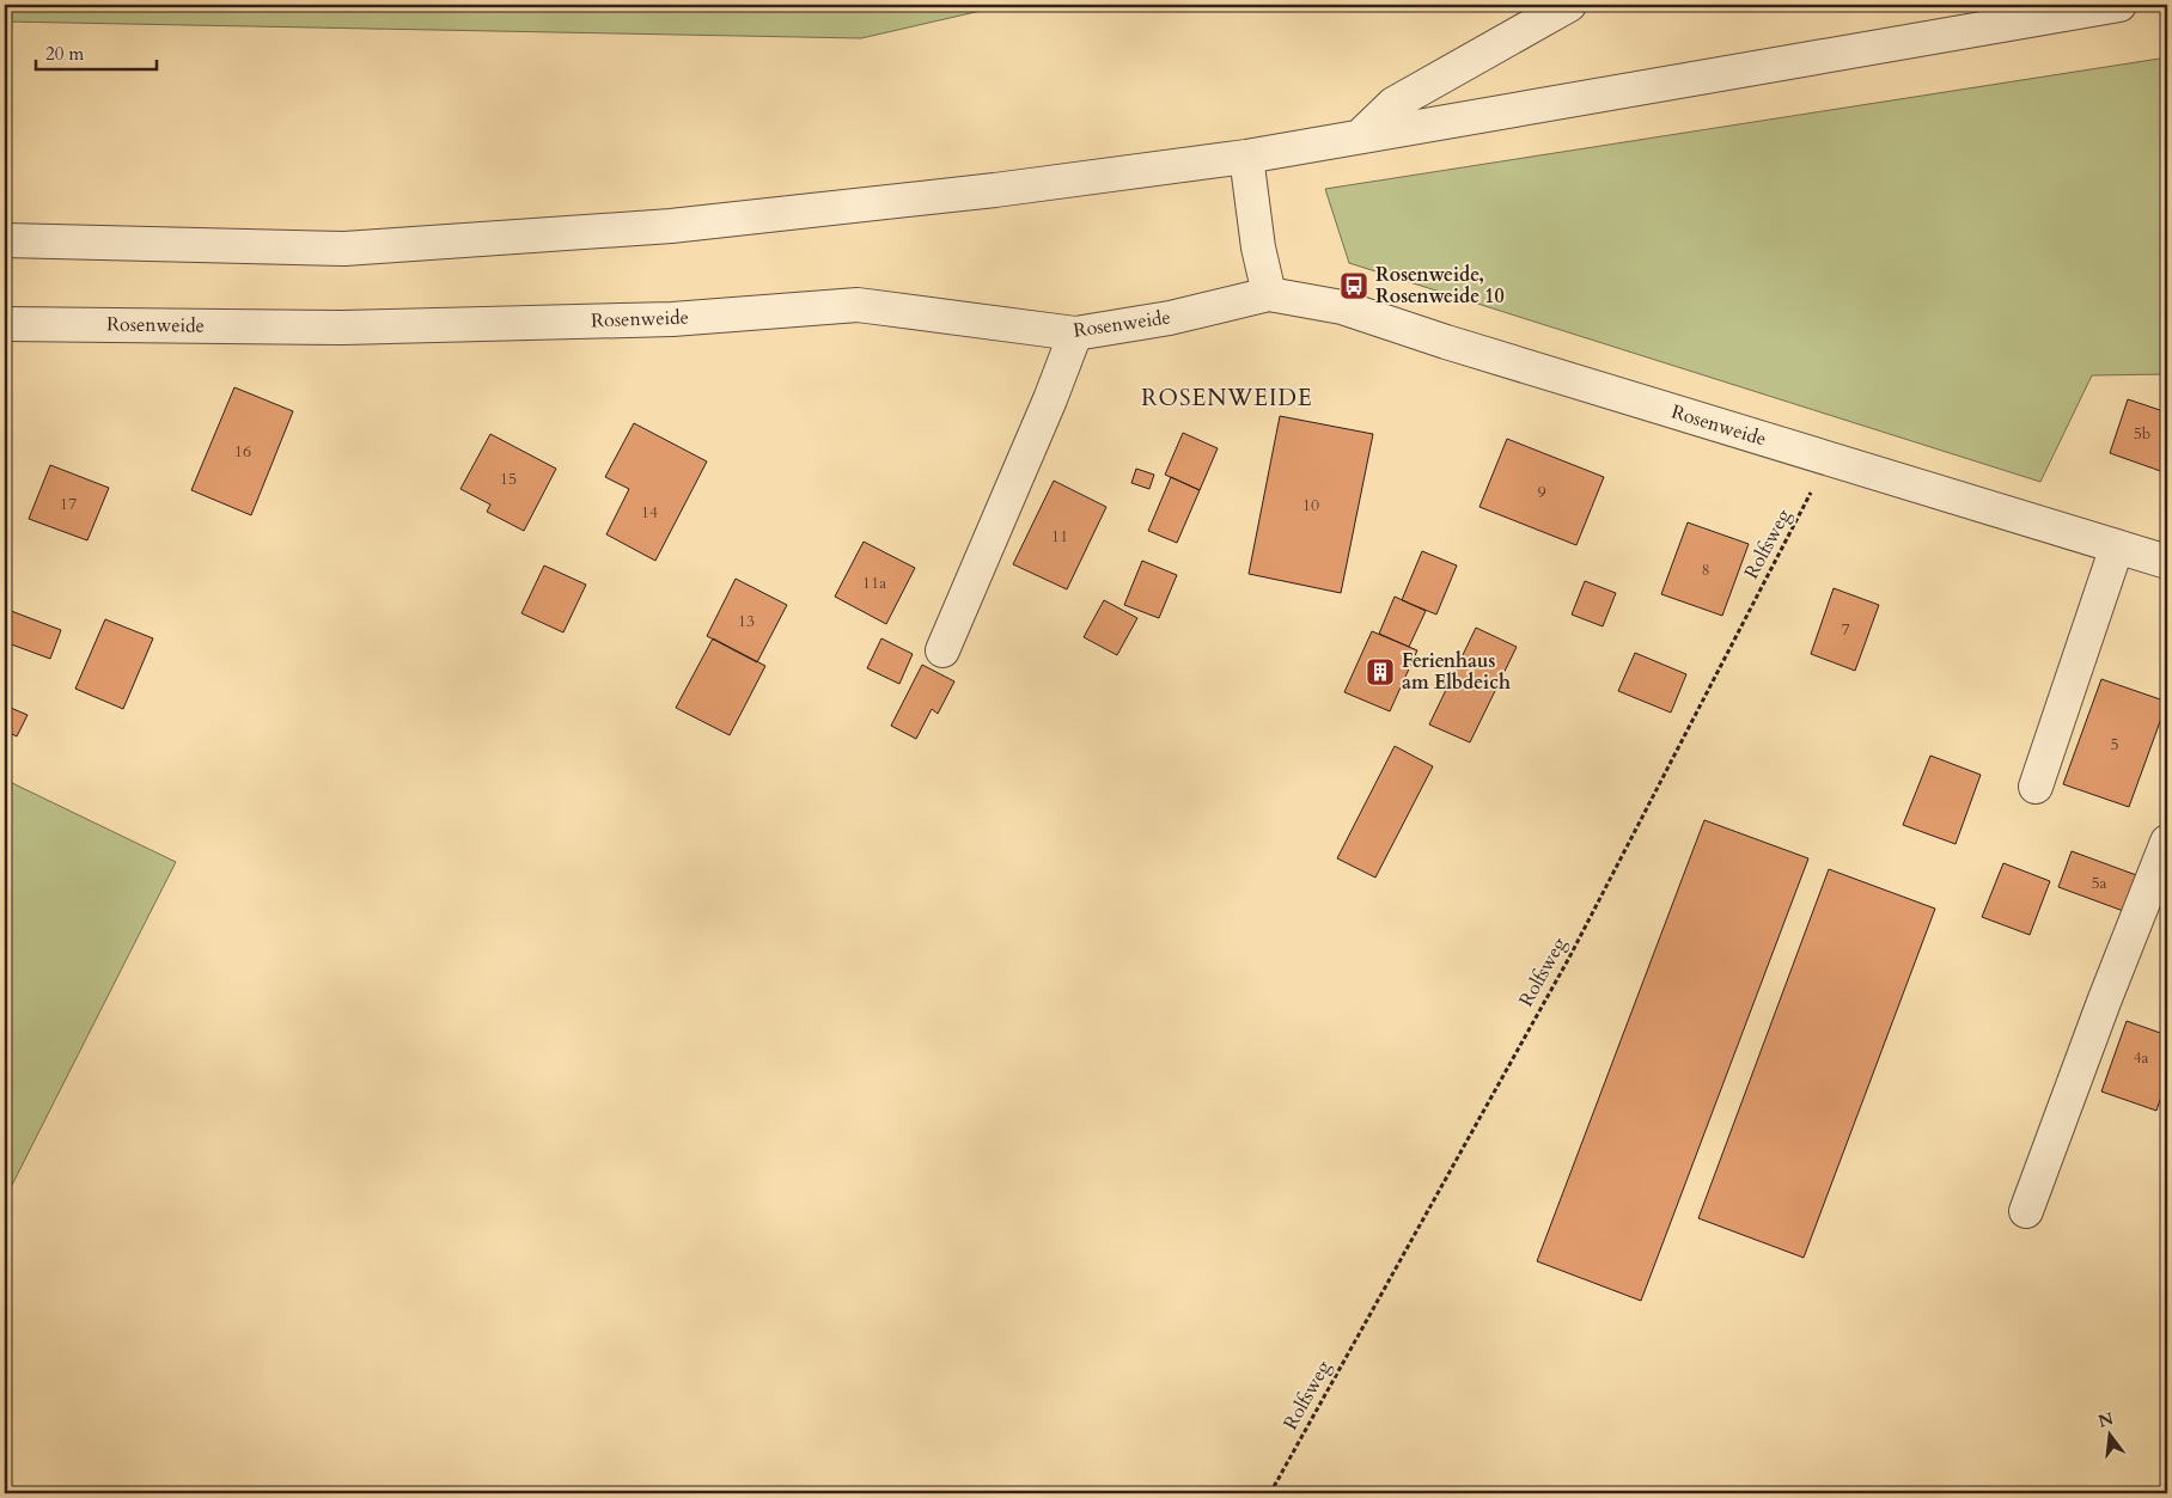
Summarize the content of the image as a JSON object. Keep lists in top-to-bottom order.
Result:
{
  "streets": {
    "street": ["Rosenweide"],
    "path": ["Rolfsweg"]
  },
  "crossings": [
    ["Rosenweide", "Rolfsweg"]
  ],
  "districts": ["ROSENWEIDE"],
  "places": {
    "bus stop": ["Rosenweide, Rosenweide 10"],
    "building": ["Ferienhaus am Elbdeich"]
  },
  "house_numbers": [
    "5b",
    "16",
    "15",
    "9",
    "17",
    "10",
    "14",
    "11",
    "8",
    "11a",
    "13",
    "7",
    "5",
    "5a",
    "4a"
  ],
  "scale_bar": "20 m",
  "north": "top"
}
